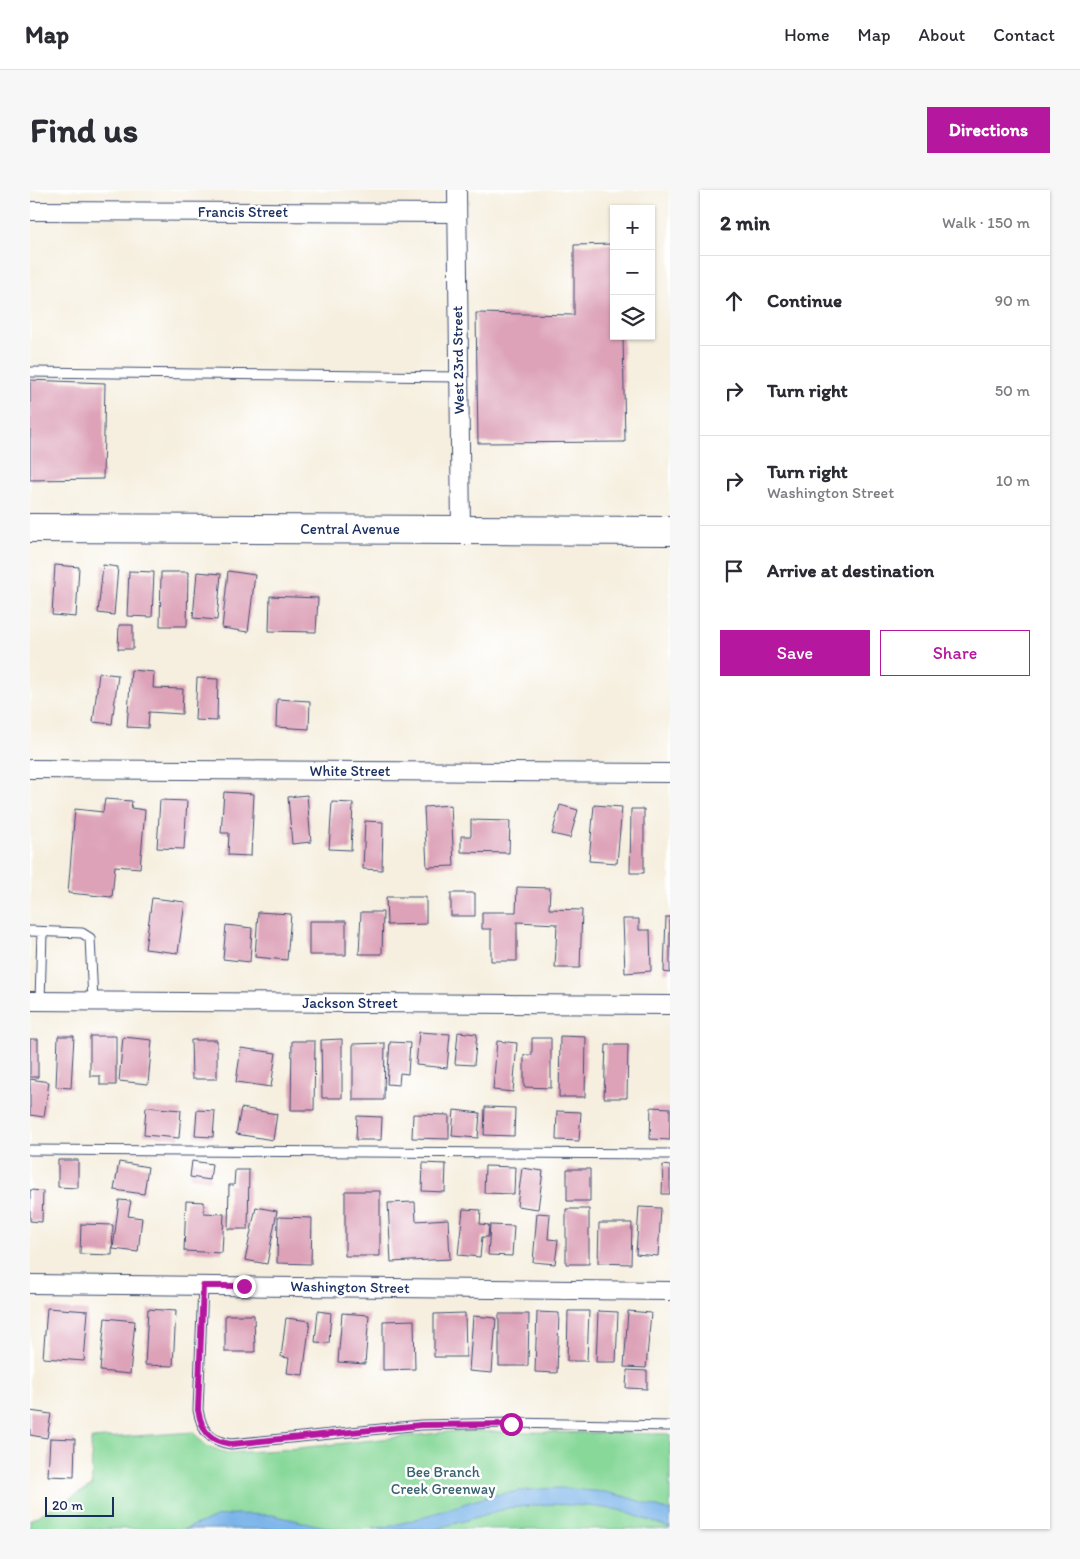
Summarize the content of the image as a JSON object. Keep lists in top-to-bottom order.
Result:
{
  "streets": {
    "main road": ["Central Avenue"],
    "street": [
      "Francis Street",
      "West 23rd Street",
      "White Street",
      "Jackson Street",
      "Washington Street"
    ]
  },
  "crossings": [
    ["Francis Street", "West 23rd Street"],
    ["West 23rd Street", "Central Avenue"]
  ],
  "parks": ["Bee Branch Creek Greenway"],
  "scale_bar": "20 m",
  "page": {
    "header": "Map",
    "nav": [
      "Home",
      "Map",
      "About",
      "Contact"
    ],
    "buttons": [
      "Directions",
      ["Save", "Share"]
    ],
    "title": "Find us",
    "heading": ["2 min", "Walk · 150 m"],
    "map_buttons": ["+", "−"],
    "list": [
      ["Continue", "90 m"],
      ["Turn right", "50 m"],
      ["Turn right", "Washington Street", "10 m"],
      "Arrive at destination"
    ],
    "scale": "20 m"
  }
}
